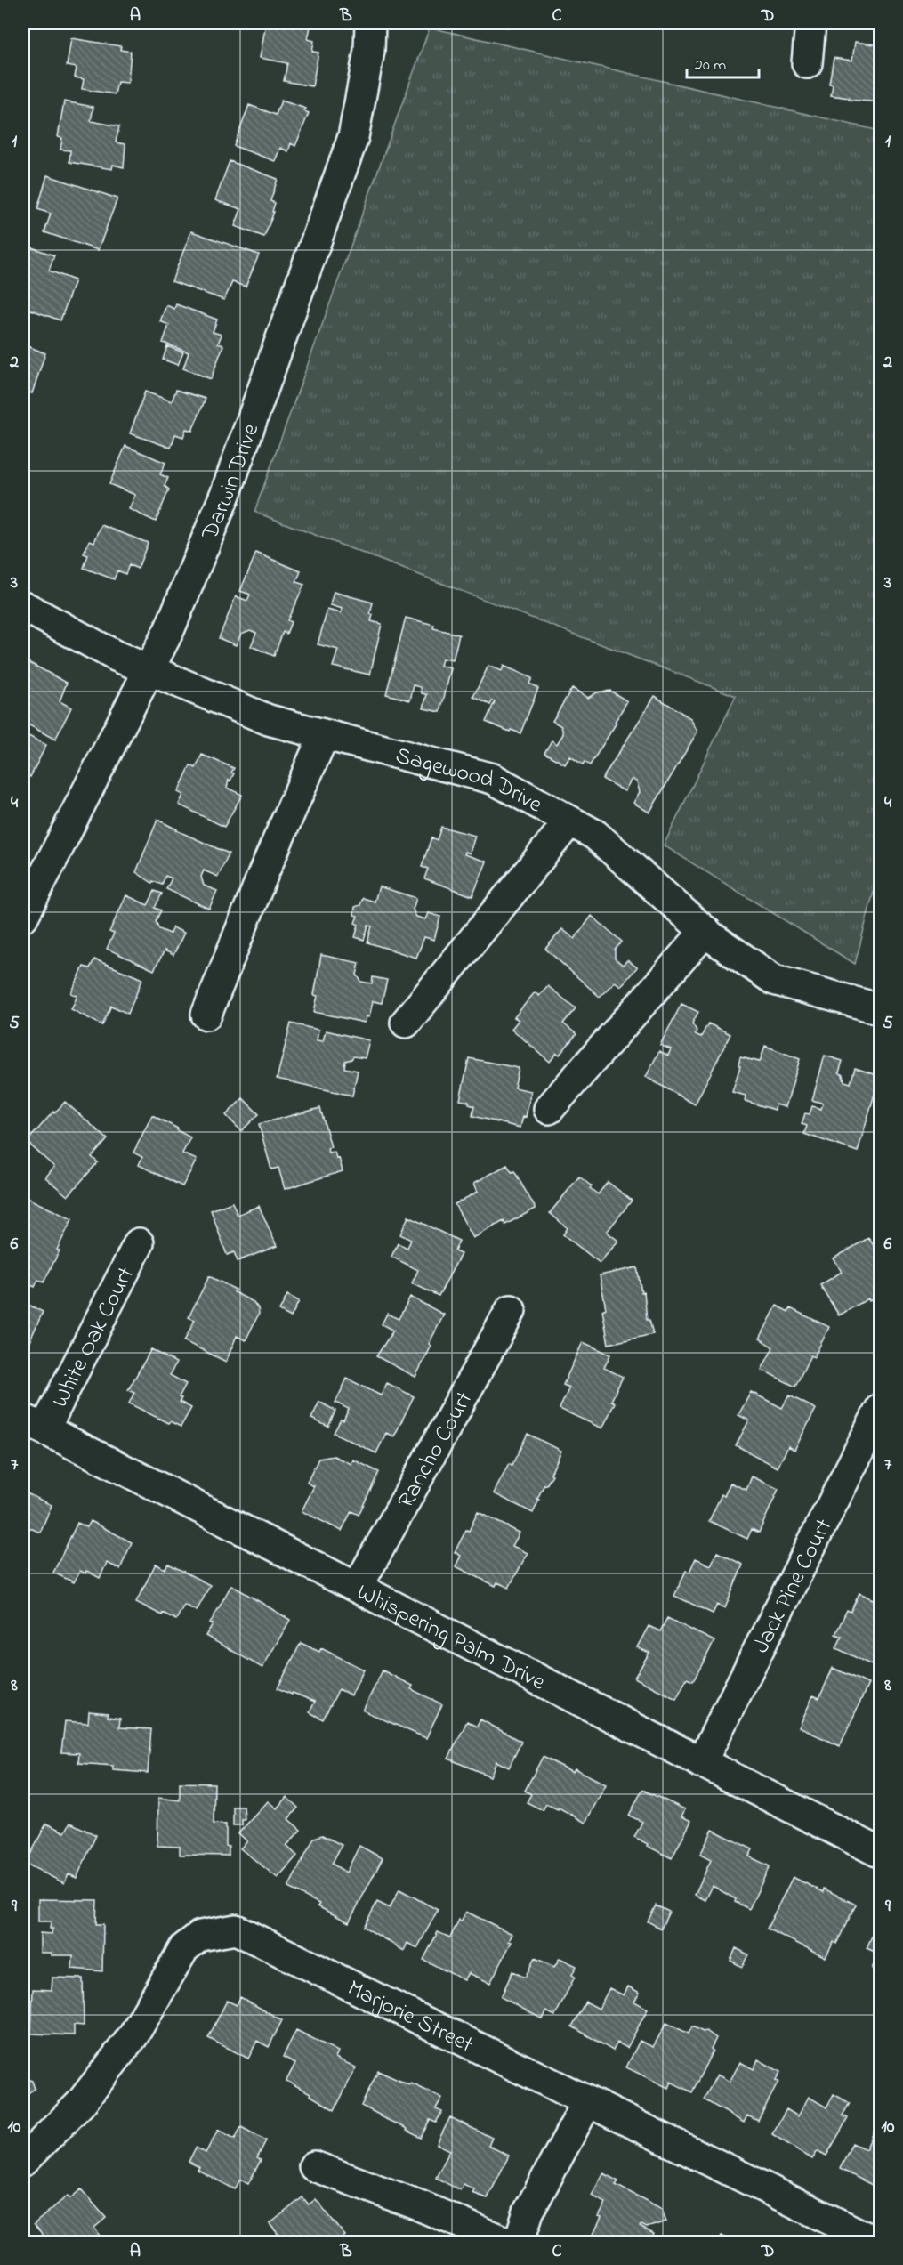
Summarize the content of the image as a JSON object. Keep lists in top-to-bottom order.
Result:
{
  "streets": {
    "street": [
      "Darwin Drive",
      "Sagewood Drive",
      "White Oak Court",
      "Rancho Court",
      "Jack Pine Court",
      "Whispering Palm Drive",
      "Marjorie Street"
    ]
  },
  "crossings": [
    ["Darwin Drive", "Sagewood Drive"],
    ["White Oak Court", "Whispering Palm Drive"],
    ["Rancho Court", "Whispering Palm Drive"],
    ["Jack Pine Court", "Whispering Palm Drive"]
  ],
  "scale_bar": "20 m",
  "grid": {
    "columns": [
      "A",
      "B",
      "C",
      "D"
    ],
    "rows": [
      "1",
      "2",
      "3",
      "4",
      "5",
      "6",
      "7",
      "8",
      "9",
      "10"
    ]
  }
}
